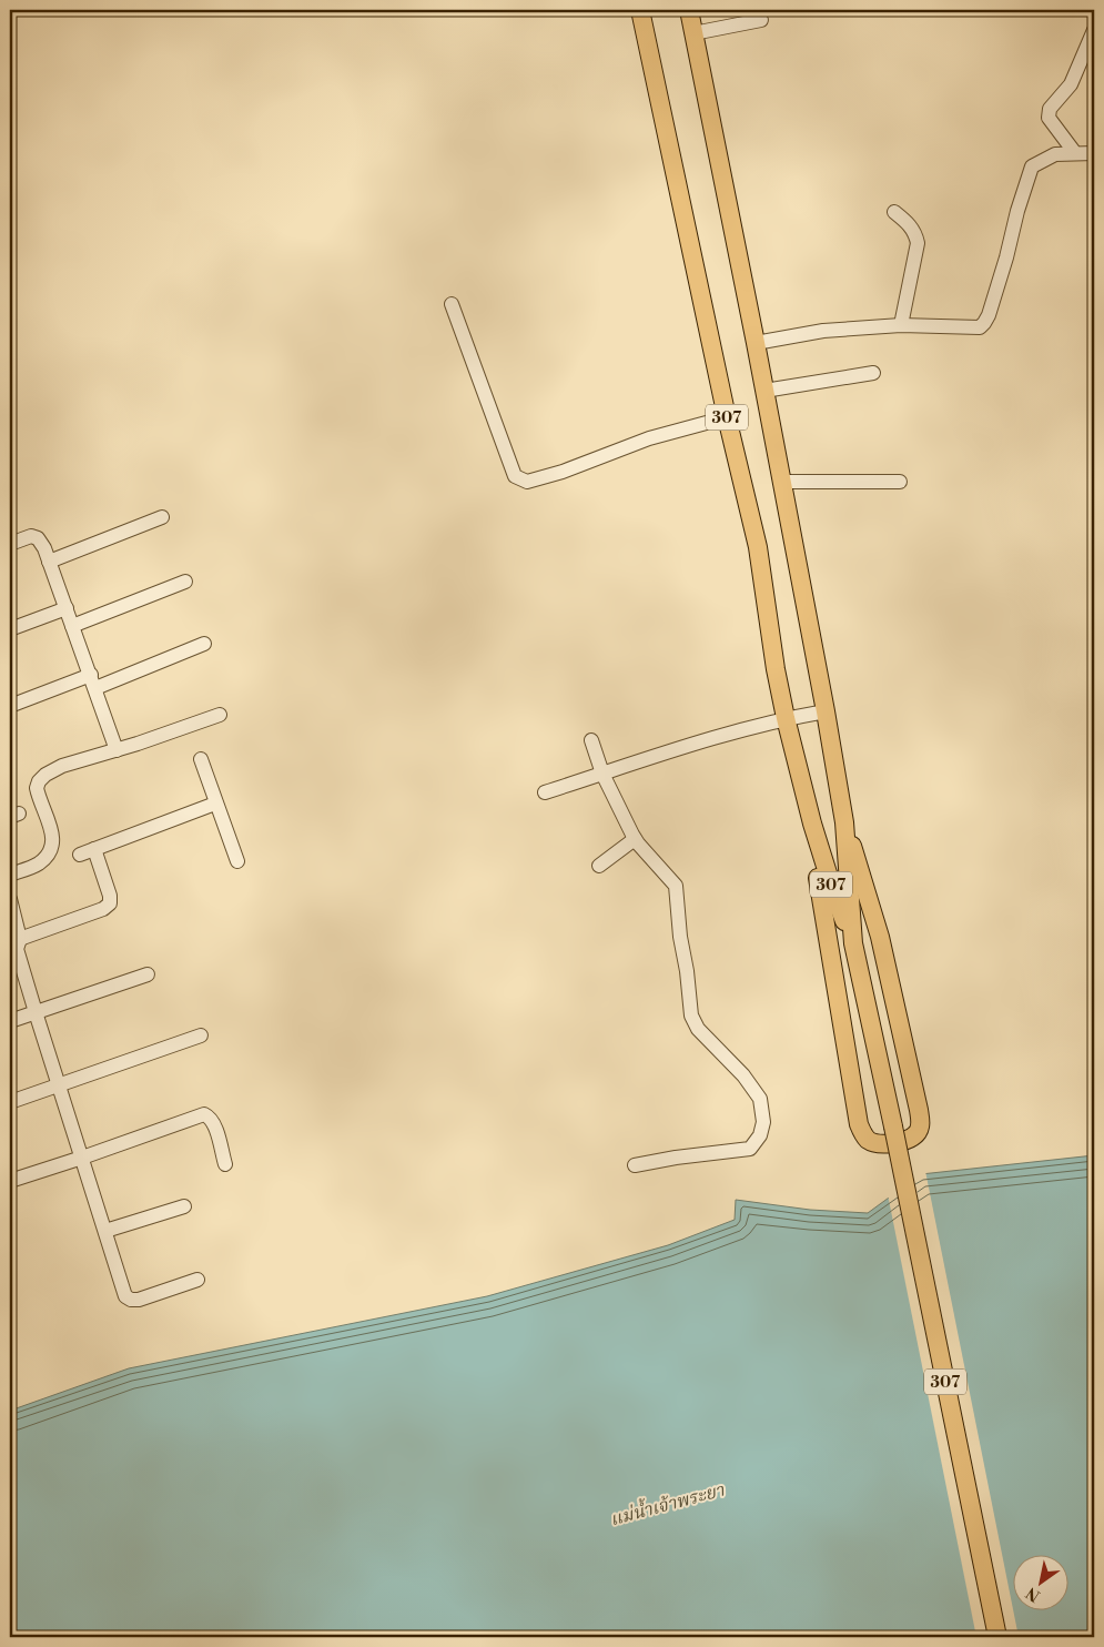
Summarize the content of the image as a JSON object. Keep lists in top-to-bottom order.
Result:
{
  "streets": {
    "main road": ["307"]
  },
  "water": ["แม่น้ำเจ้าพระยา"],
  "north": "bottom left"
}
